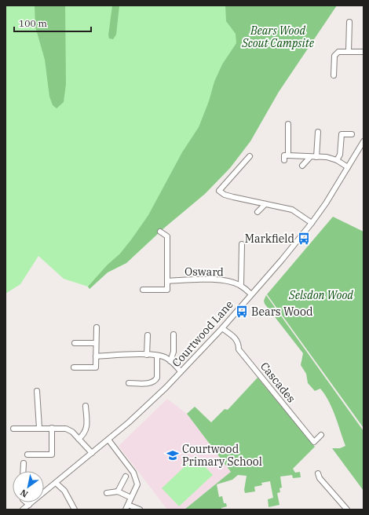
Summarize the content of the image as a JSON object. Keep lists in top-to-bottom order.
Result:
{
  "streets": {
    "street": ["Osward", "Courtwood Lane", "Cascades"]
  },
  "crossings": [
    ["Osward", "Courtwood Lane"],
    ["Courtwood Lane", "Cascades"]
  ],
  "parks": ["Bears Wood Scout Campsite", "Selsdon Wood"],
  "places": {
    "bus stop": ["Markfield", "Bears Wood"],
    "school or university": ["Courtwood Primary School"]
  },
  "scale_bar": "100 m",
  "north": "bottom left"
}
